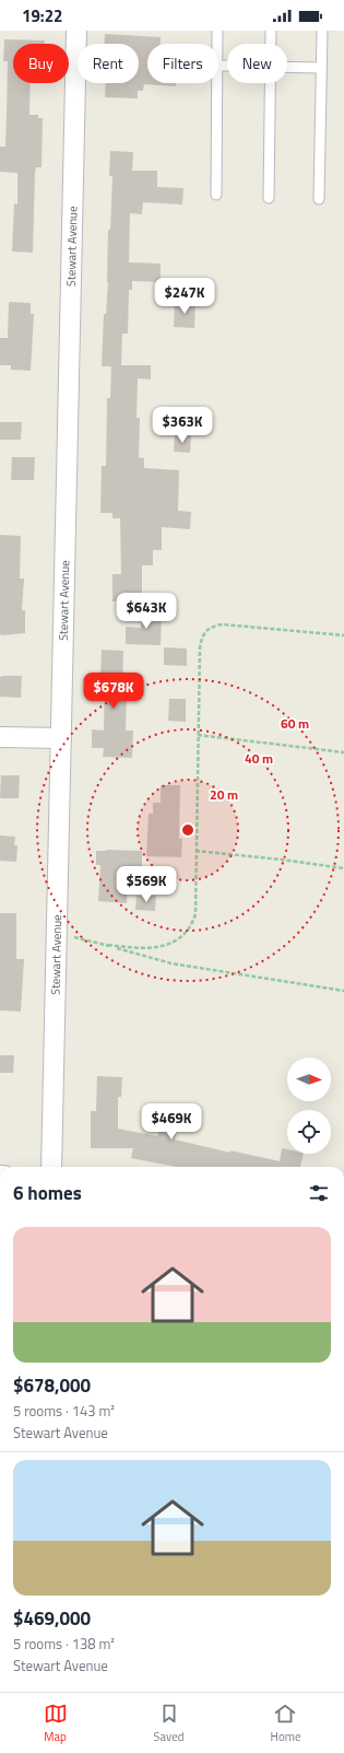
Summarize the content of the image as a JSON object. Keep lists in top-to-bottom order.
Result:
{
  "streets": {
    "street": ["Stewart Avenue"]
  },
  "north": "right",
  "page": {
    "status": "19:22",
    "chip": [
      "Buy",
      "Rent",
      "Filters",
      "New"
    ],
    "price": [
      "$247K",
      "$363K",
      "$643K",
      "$678K",
      "$569K",
      "$469K"
    ],
    "heading": "6 homes",
    "list": [
      {
        "name": "$678,000",
        "note": "5 rooms · 143 m² · Stewart Avenue"
      },
      {
        "name": "$469,000",
        "note": "5 rooms · 138 m² · Stewart Avenue"
      }
    ],
    "tabs": ["Map", "Saved", "Home"]
  },
  "rings": ["60 m", "40 m", "20 m"]
}
